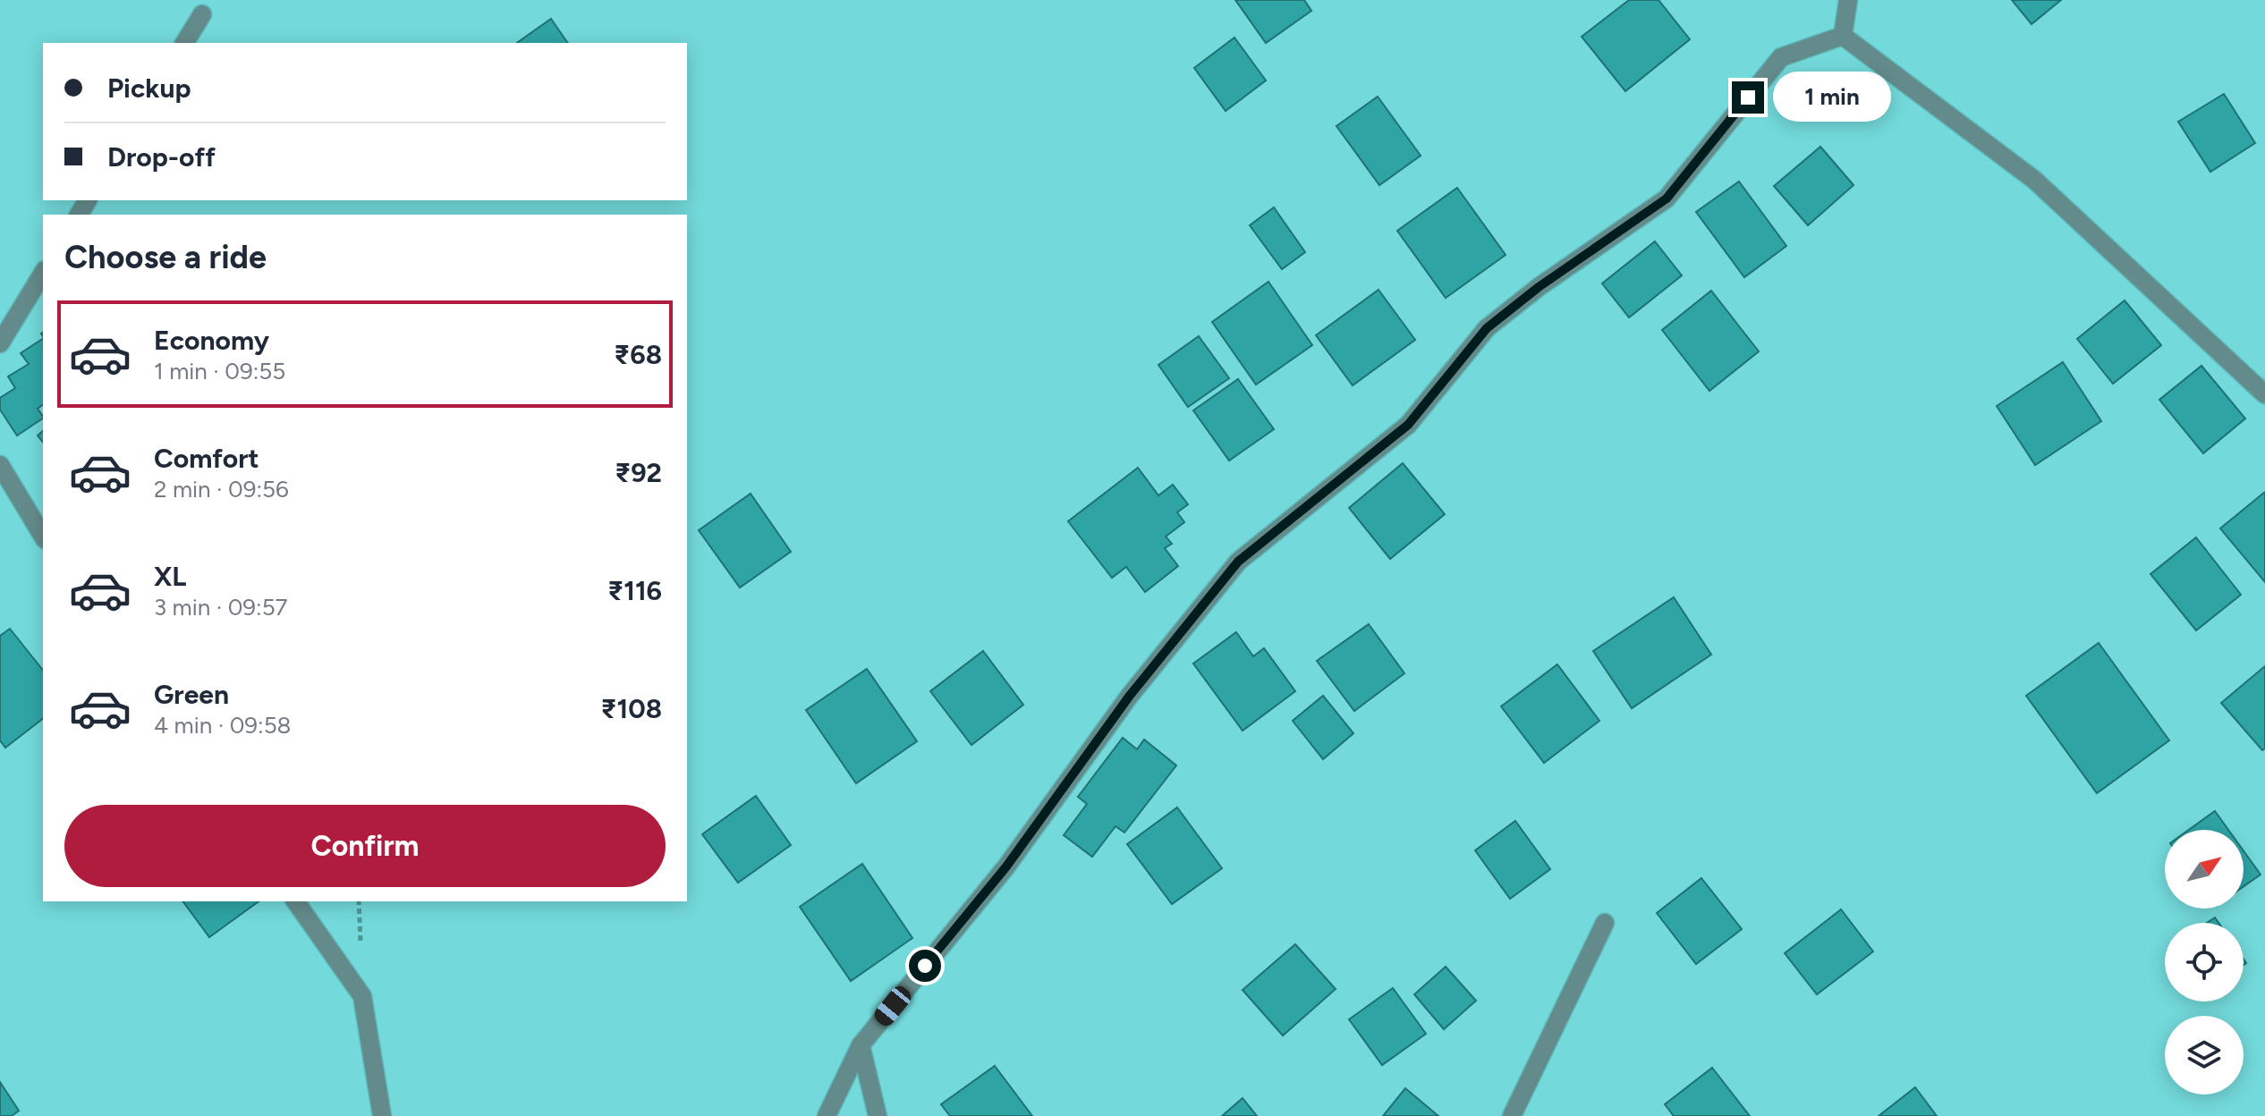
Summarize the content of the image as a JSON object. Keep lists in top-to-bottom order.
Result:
{
  "north": "top right",
  "page": {
    "banner": ["Pickup", "Drop-off"],
    "bubble": "1 min",
    "heading": "Choose a ride",
    "list": [
      {
        "name": "Economy",
        "note": "1 min · 09:55",
        "value": "₹68"
      },
      {
        "name": "Comfort",
        "note": "2 min · 09:56",
        "value": "₹92"
      },
      {
        "name": "XL",
        "note": "3 min · 09:57",
        "value": "₹116"
      },
      {
        "name": "Green",
        "note": "4 min · 09:58",
        "value": "₹108"
      }
    ],
    "buttons": "Confirm"
  }
}
